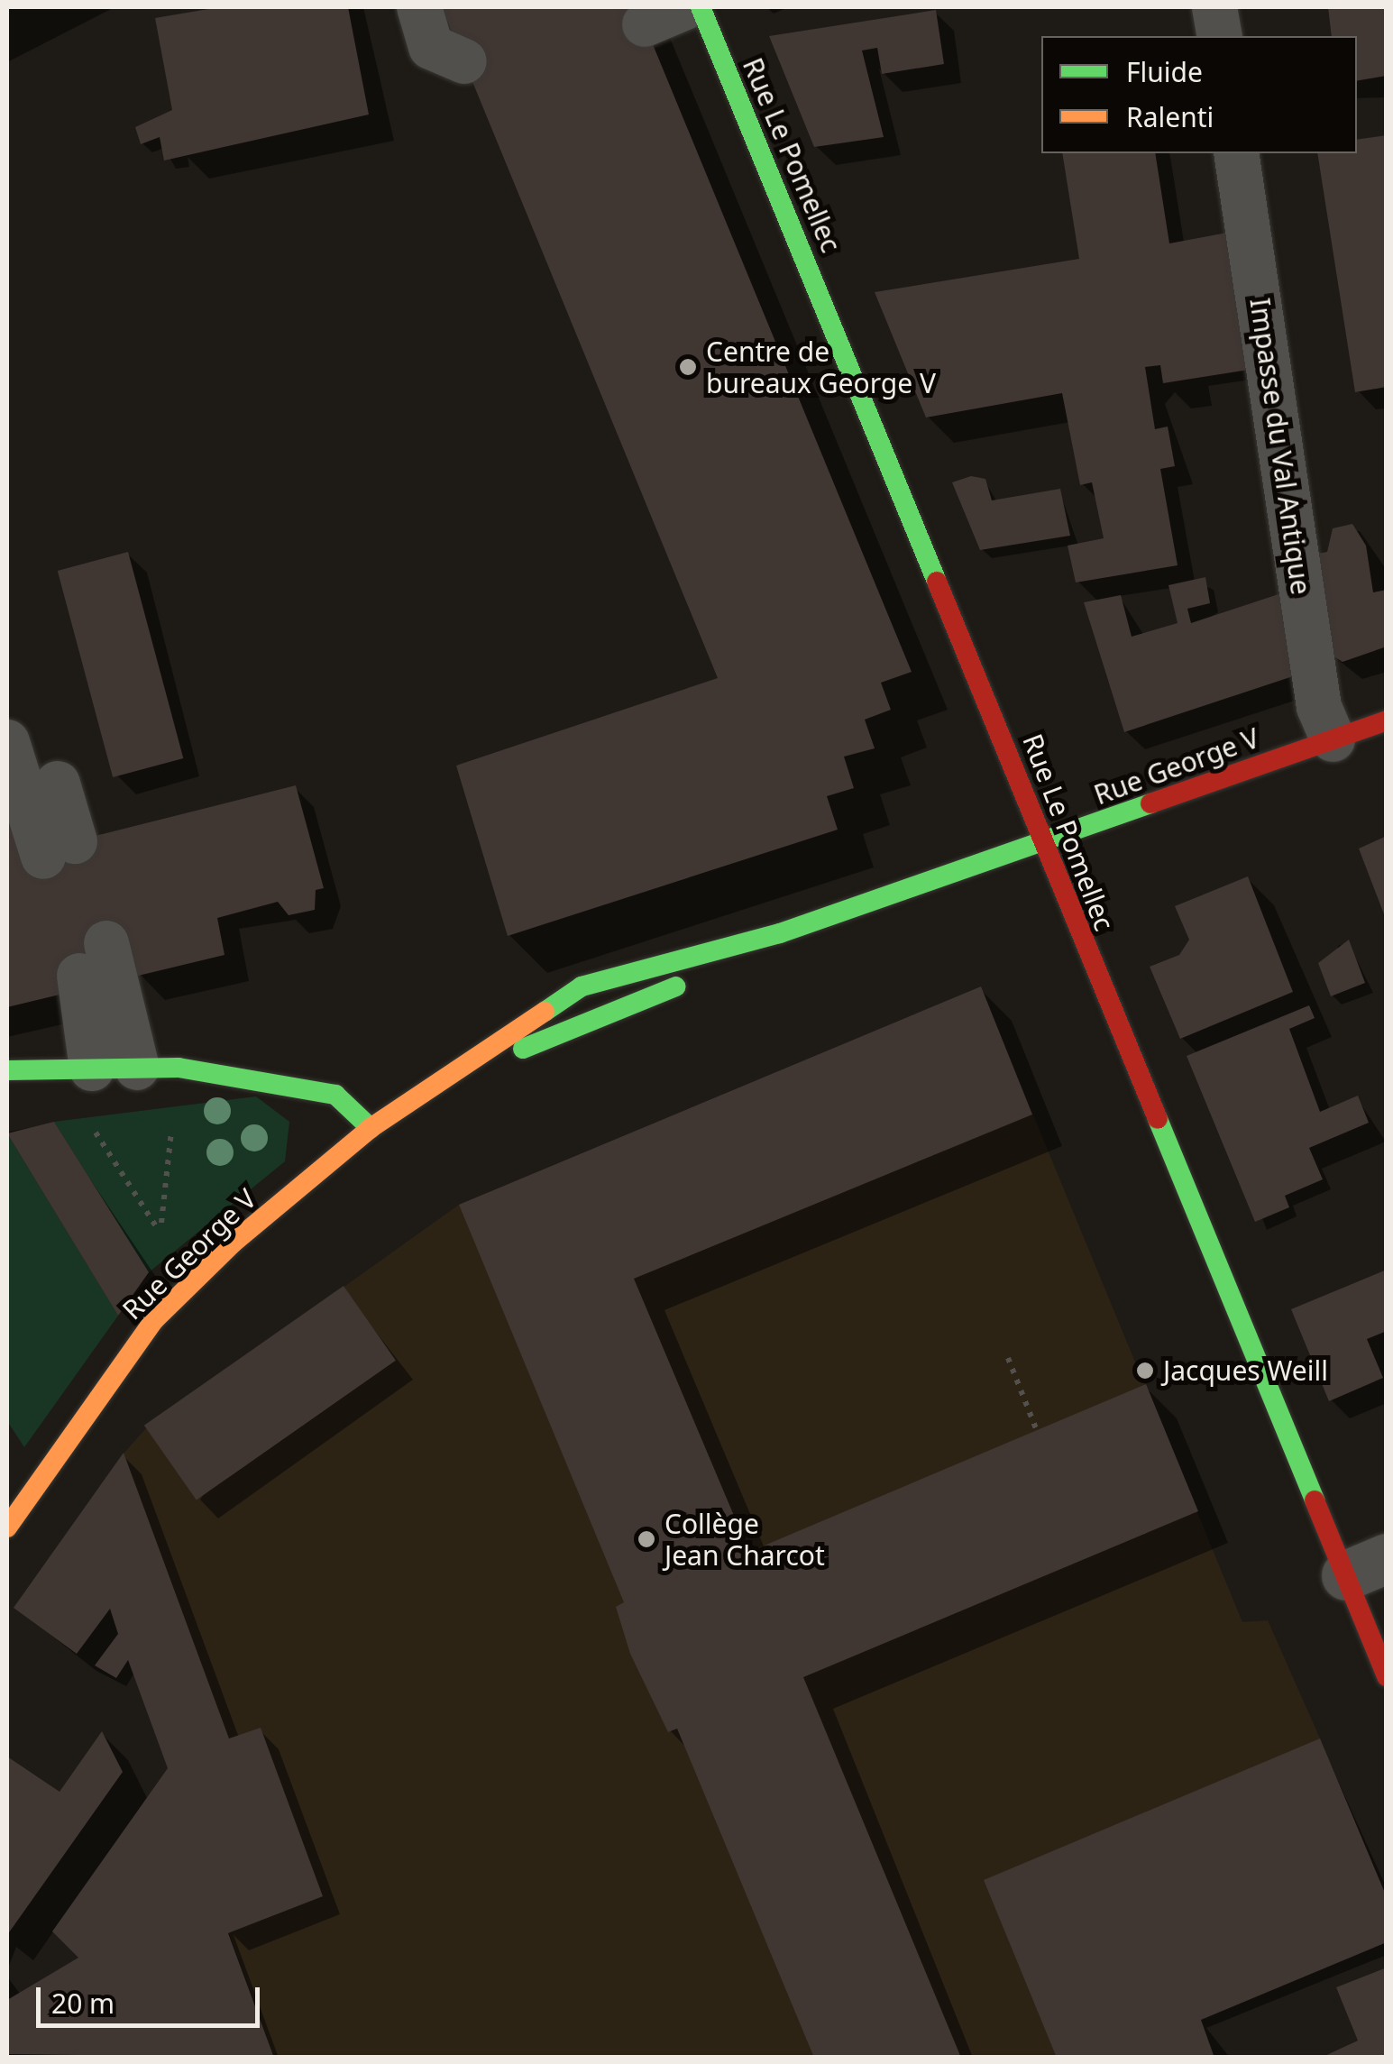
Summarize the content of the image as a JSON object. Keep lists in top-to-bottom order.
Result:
{
  "streets": {
    "street": ["Rue Le Pomellec", "Rue George V"],
    "lane": ["Impasse du Val Antique"]
  },
  "crossings": [
    ["Rue Le Pomellec", "Rue George V"],
    ["Impasse du Val Antique", "Rue George V"]
  ],
  "places": ["Centre de bureaux George V", "Jacques Weill", "Collège Jean Charcot"],
  "legend": ["Fluide", "Ralenti"],
  "scale_bar": "20 m"
}
